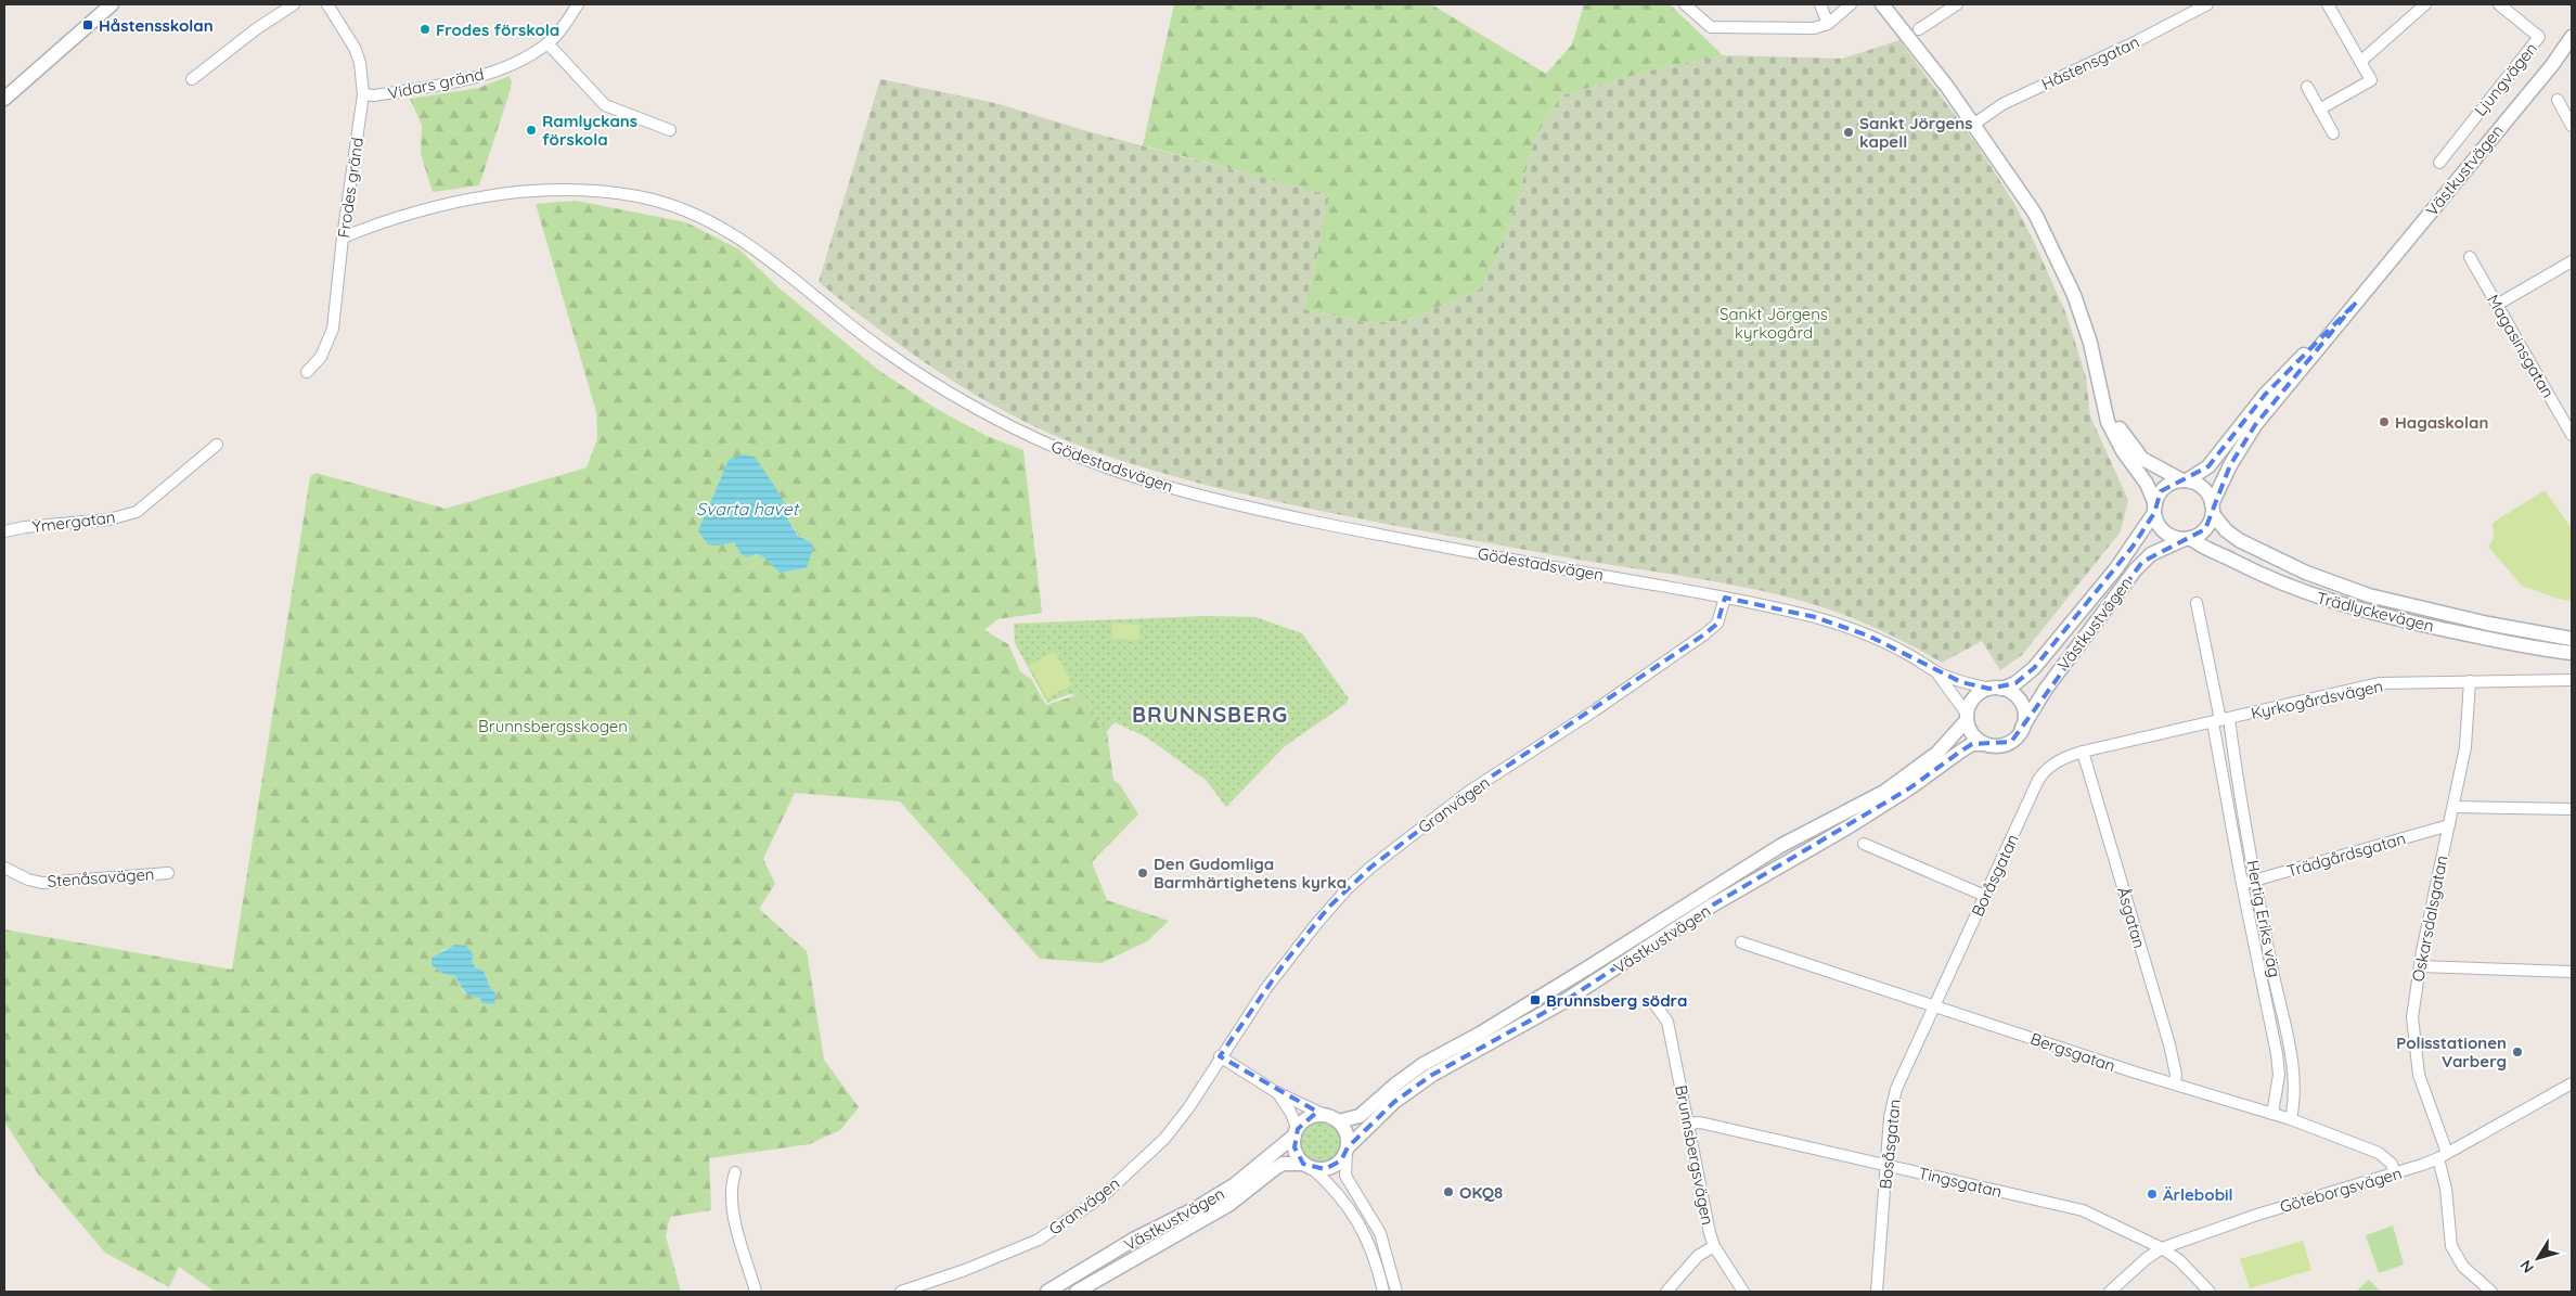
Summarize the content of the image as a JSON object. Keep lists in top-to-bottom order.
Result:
{
  "streets": {
    "street": [
      "Håstensgatan",
      "Ljungvägen",
      "Vidars gränd",
      "Västkustvägen",
      "Frodes gränd",
      "Magasinsgatan",
      "Gödestadsvägen",
      "Ymergatan",
      "Trädlyckevägen",
      "Kyrkogårdsvägen",
      "Granvägen",
      "Trädgårdsgatan",
      "Boråsgatan",
      "Stenåsavägen",
      "Åsgatan",
      "Hertig Eriks väg",
      "Oskarsdalsgatan",
      "Bergsgatan",
      "Bosåsgatan",
      "Brunnsbergsvägen",
      "Tingsgatan",
      "Göteborgsvägen"
    ]
  },
  "crossings": [
    ["Vidars gränd", "Frodes gränd"],
    ["Västkustvägen", "Gödestadsvägen"],
    ["Västkustvägen", "Trädlyckevägen"],
    ["Frodes gränd", "Gödestadsvägen"],
    ["Gödestadsvägen", "Granvägen"],
    ["Kyrkogårdsvägen", "Boråsgatan"],
    ["Kyrkogårdsvägen", "Åsgatan"],
    ["Kyrkogårdsvägen", "Hertig Eriks väg"],
    ["Kyrkogårdsvägen", "Oskarsdalsgatan"],
    ["Trädgårdsgatan", "Hertig Eriks väg"],
    ["Trädgårdsgatan", "Oskarsdalsgatan"],
    ["Boråsgatan", "Bergsgatan"],
    ["Boråsgatan", "Bosåsgatan"],
    ["Åsgatan", "Bergsgatan"],
    ["Hertig Eriks väg", "Bergsgatan"],
    ["Oskarsdalsgatan", "Göteborgsvägen"],
    ["Bergsgatan", "Bosåsgatan"],
    ["Bergsgatan", "Göteborgsvägen"],
    ["Bosåsgatan", "Tingsgatan"],
    ["Brunnsbergsvägen", "Tingsgatan"],
    ["Tingsgatan", "Göteborgsvägen"]
  ],
  "districts": ["BRUNNSBERG"],
  "water": ["Svarta havet"],
  "parks": ["Sankt Jörgens kyrkogård", "Brunnsbergsskogen"],
  "places": {
    "transit": ["Håstensskolan", "Brunnsberg södra"],
    "other": [
      "Frodes förskola",
      "Ramlyckans förskola",
      "Sankt Jörgens kapell",
      "Hagaskolan",
      "Den Gudomliga Barmhärtighetens kyrka",
      "Polisstationen Varberg",
      "OKQ8",
      "Ärlebobil"
    ]
  },
  "north": "bottom left"
}
